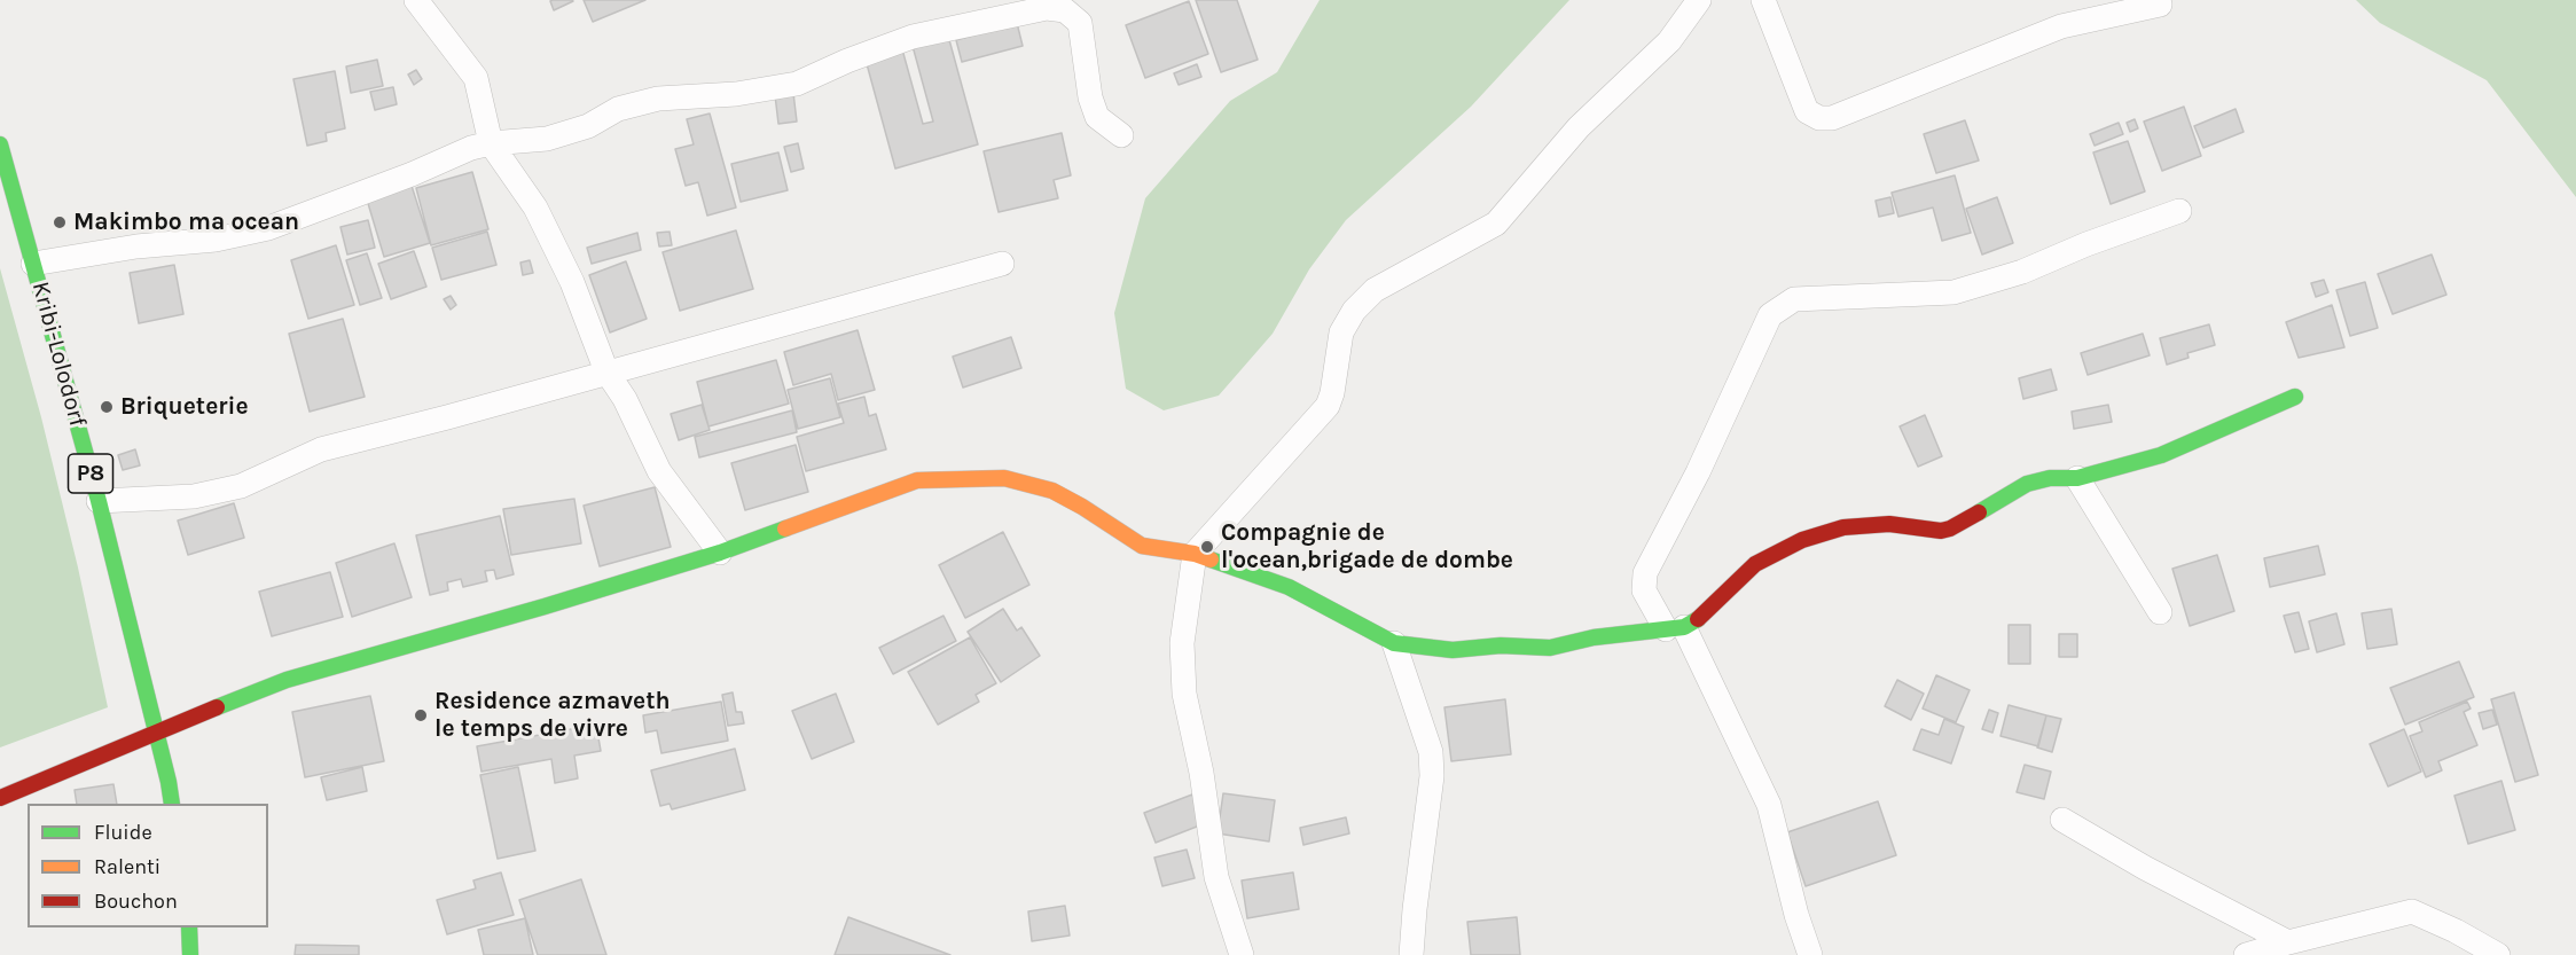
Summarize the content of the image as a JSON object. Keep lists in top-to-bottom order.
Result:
{
  "streets": {
    "street": ["Kribi-Lolodorf", "P8"]
  },
  "places": [
    "Makimbo ma ocean",
    "Briqueterie",
    "Compagnie de l'ocean,brigade de dombe",
    "Residence azmaveth le temps de vivre"
  ],
  "legend": ["Fluide", "Ralenti", "Bouchon"]
}
